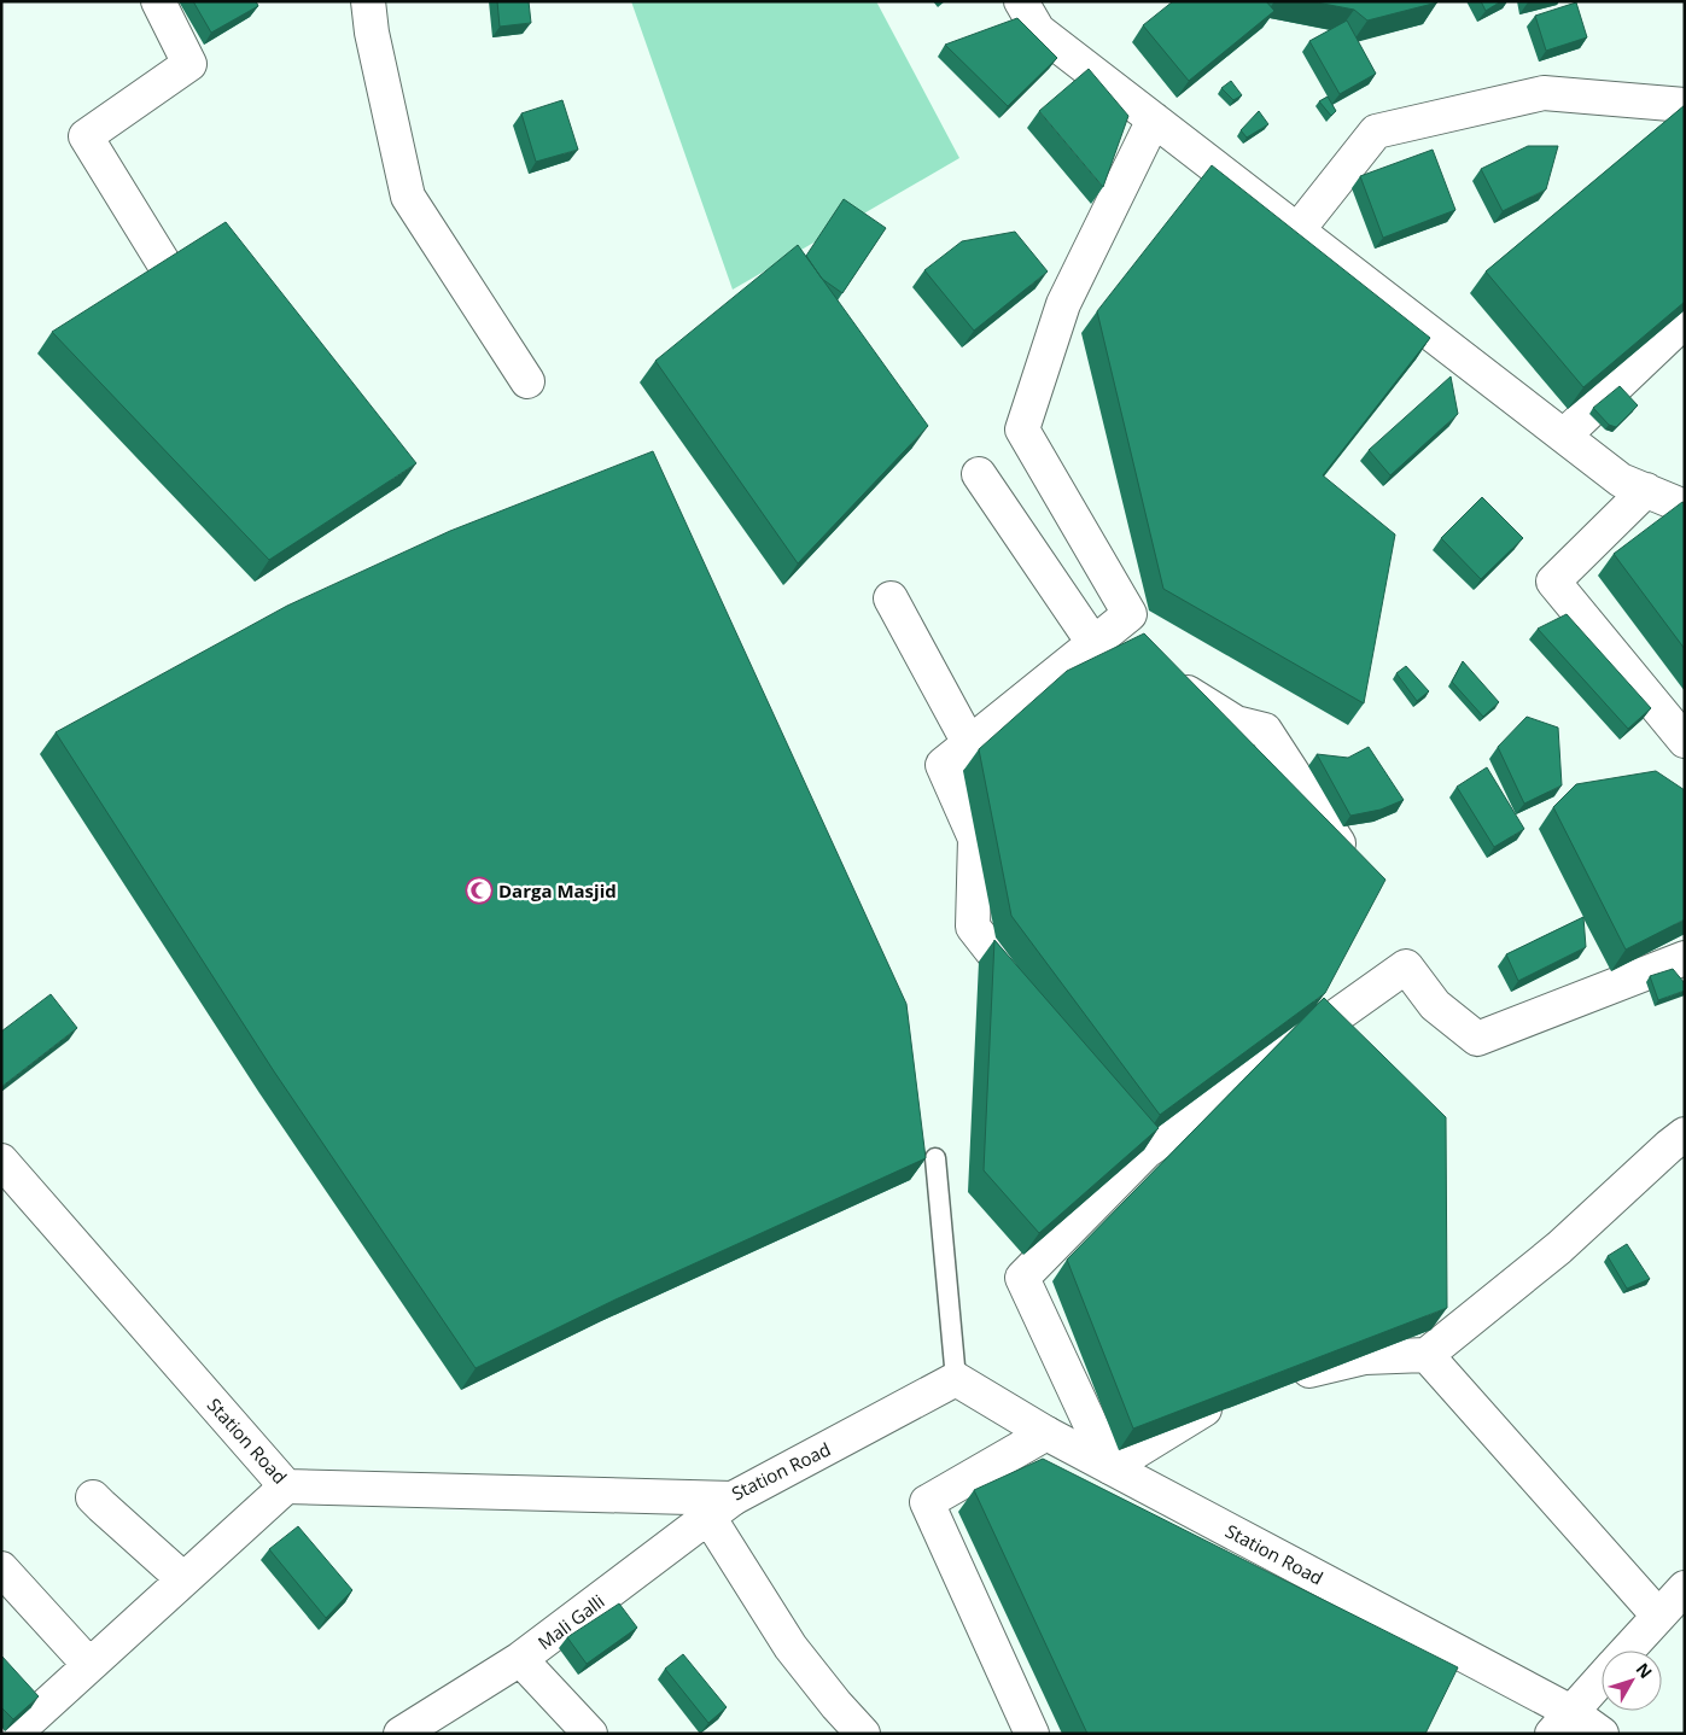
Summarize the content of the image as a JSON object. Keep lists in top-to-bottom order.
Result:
{
  "streets": {
    "street": ["Station Road", "Mali Galli"]
  },
  "crossings": [
    ["Station Road", "Mali Galli"]
  ],
  "places": {
    "mosque": ["Darga Masjid"]
  },
  "north": "top right"
}
